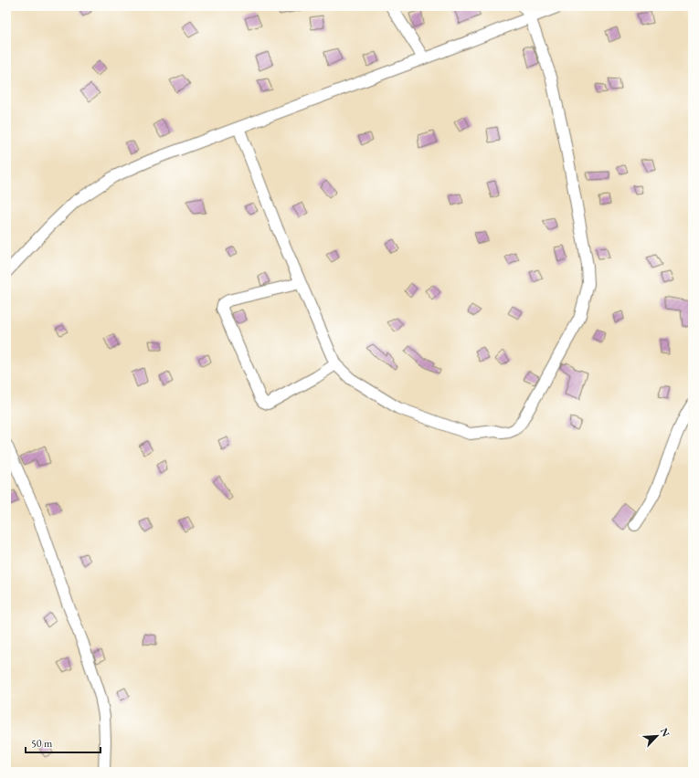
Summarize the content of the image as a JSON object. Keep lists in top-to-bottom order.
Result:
{
  "scale_bar": "50 m",
  "north": "top right"
}
